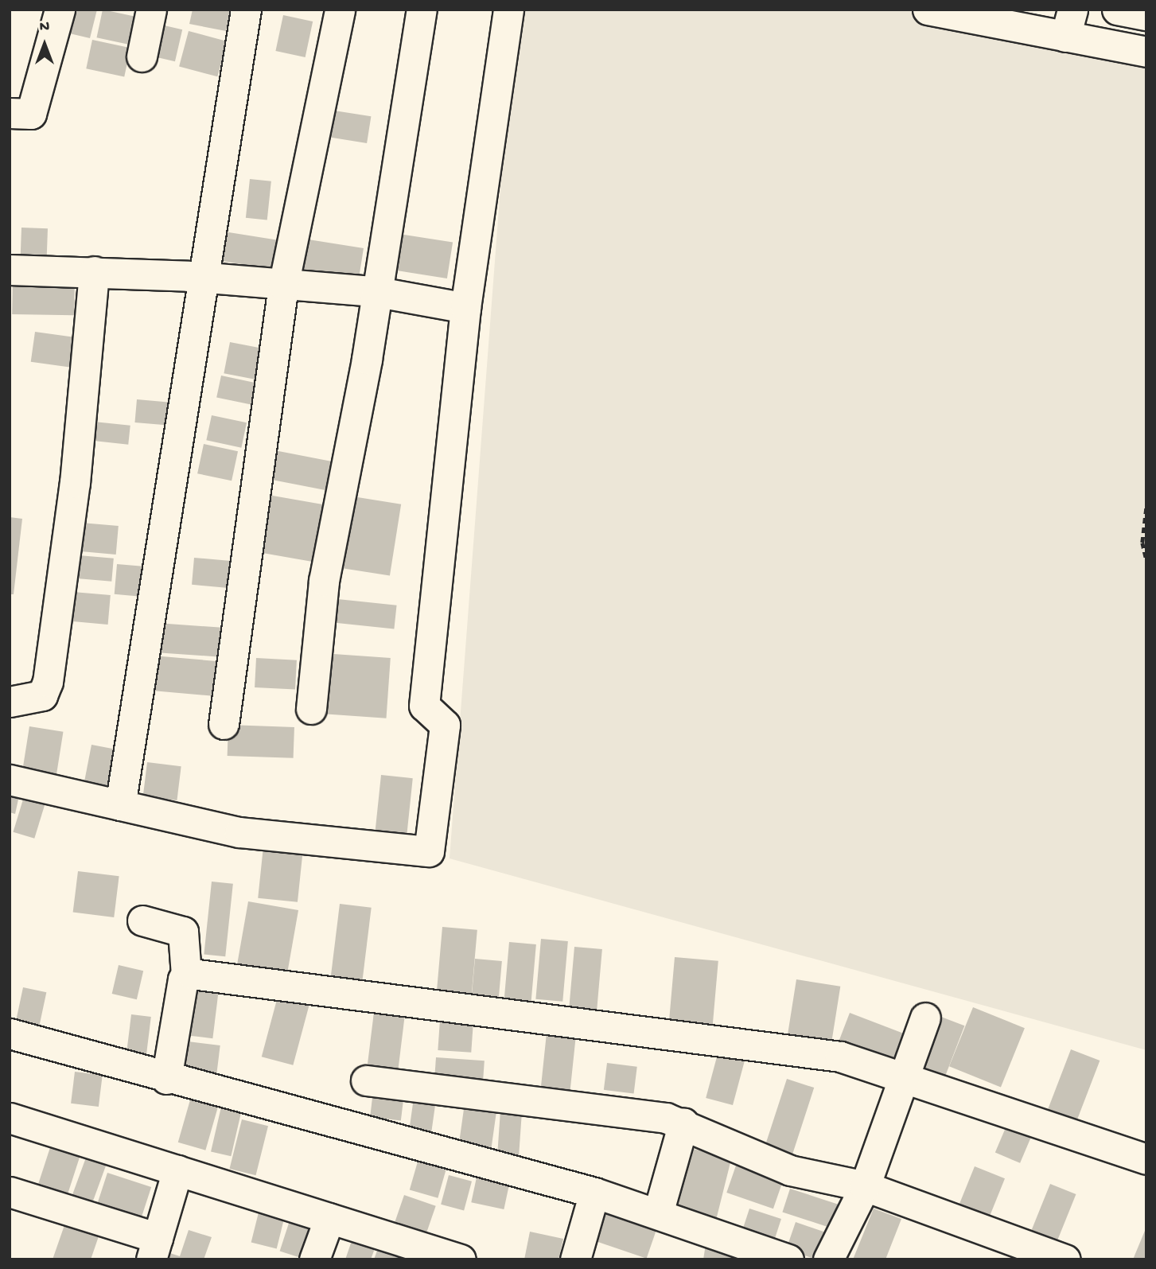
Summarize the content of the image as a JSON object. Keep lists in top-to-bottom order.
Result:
{
  "north": "top"
}
